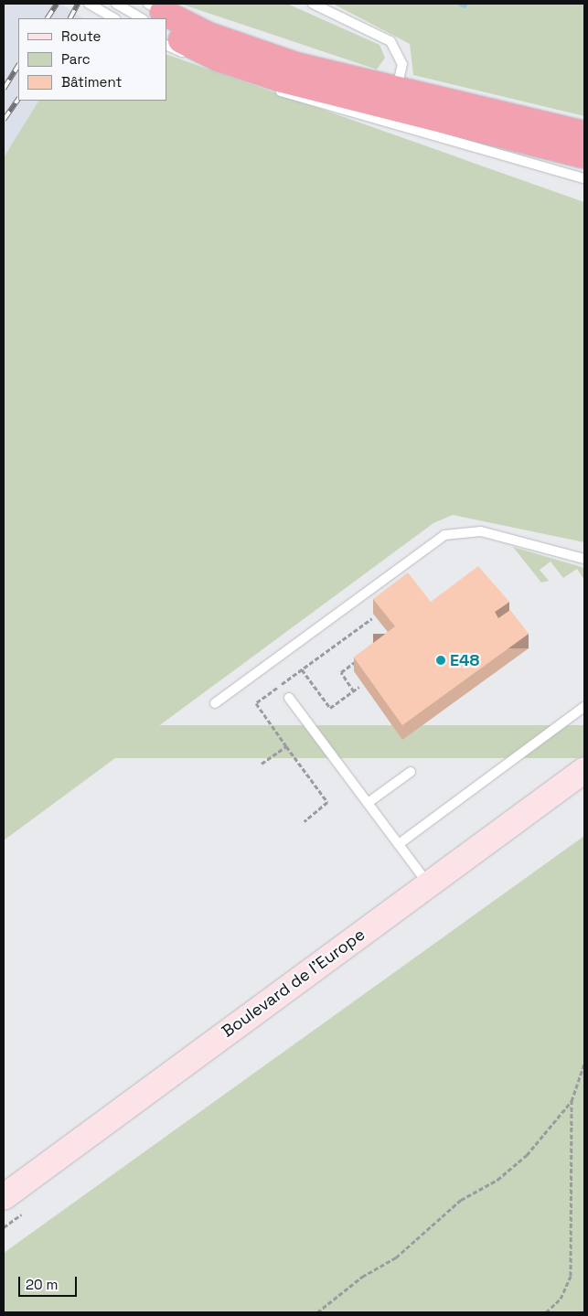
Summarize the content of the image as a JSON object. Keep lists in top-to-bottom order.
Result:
{
  "streets": {
    "main road": ["Boulevard de l'Europe"]
  },
  "places": ["E48"],
  "legend": ["Route", "Parc", "Bâtiment"],
  "scale_bar": "20 m"
}
